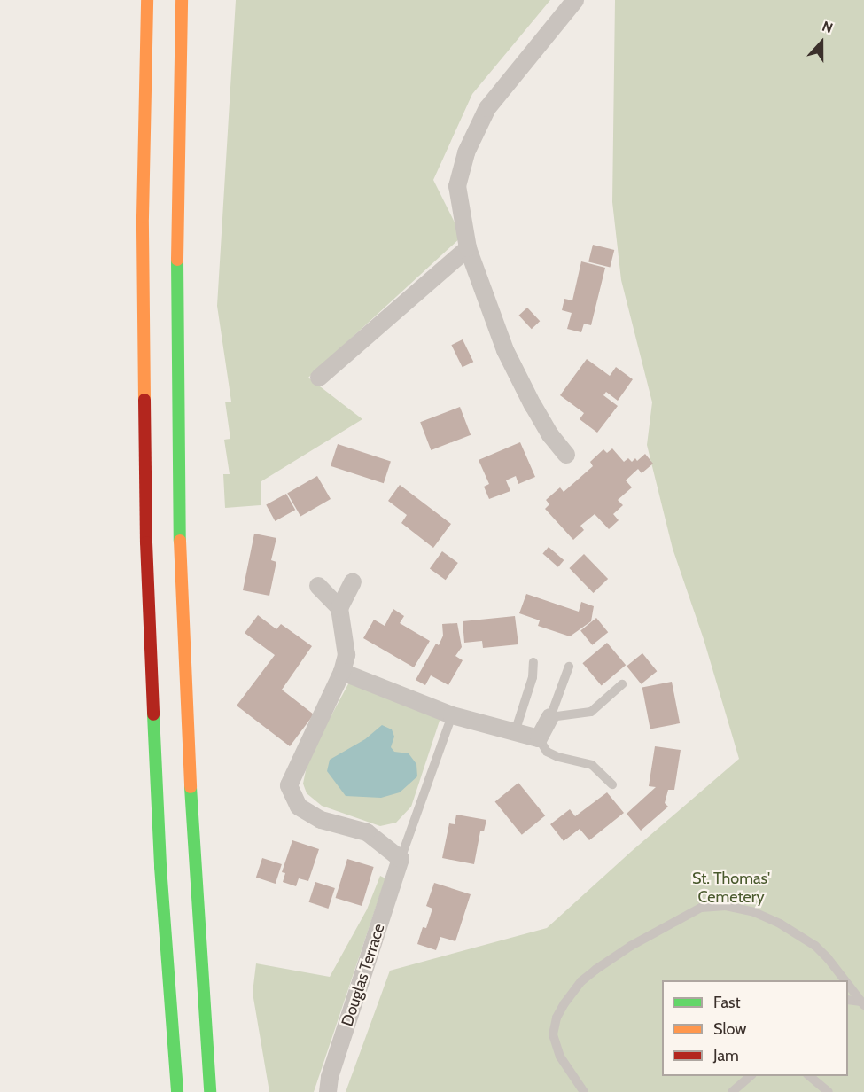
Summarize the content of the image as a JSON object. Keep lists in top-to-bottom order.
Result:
{
  "streets": {
    "street": ["Douglas Terrace"]
  },
  "parks": ["St. Thomas' Cemetery"],
  "legend": ["Fast", "Slow", "Jam"],
  "north": "top"
}
